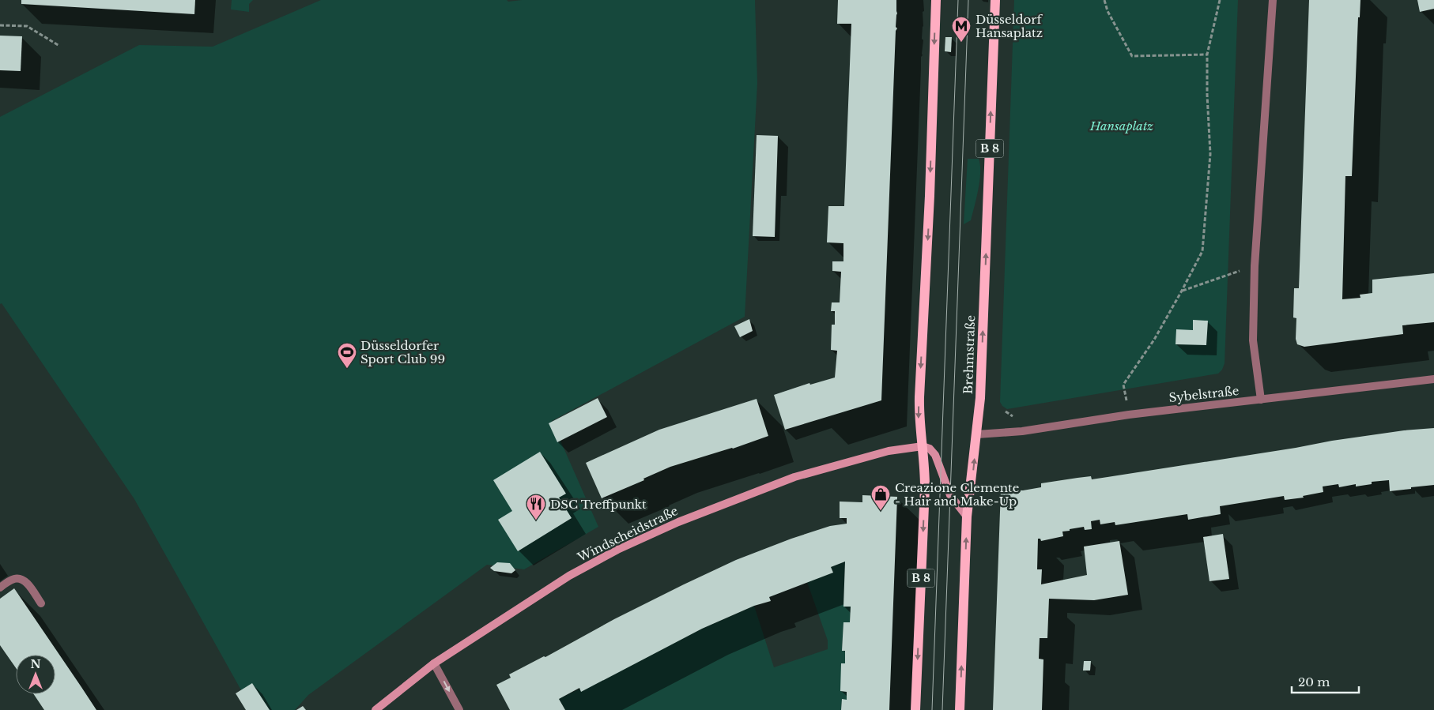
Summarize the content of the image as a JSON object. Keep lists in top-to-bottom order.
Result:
{
  "streets": {
    "main road": ["B 8", "Brehmstraße", "Windscheidstraße"],
    "street": ["Sybelstraße"]
  },
  "crossings": [
    ["B 8", "Windscheidstraße"],
    ["Brehmstraße", "Sybelstraße"]
  ],
  "parks": ["Hansaplatz"],
  "places": {
    "metro station": ["Düsseldorf Hansaplatz"],
    "sports": ["Düsseldorfer Sport Club 99"],
    "shop": ["Creazione Clemente - Hair and Make-Up"],
    "restaurant": ["DSC Treffpunkt"]
  },
  "scale_bar": "20 m",
  "north": "top"
}
